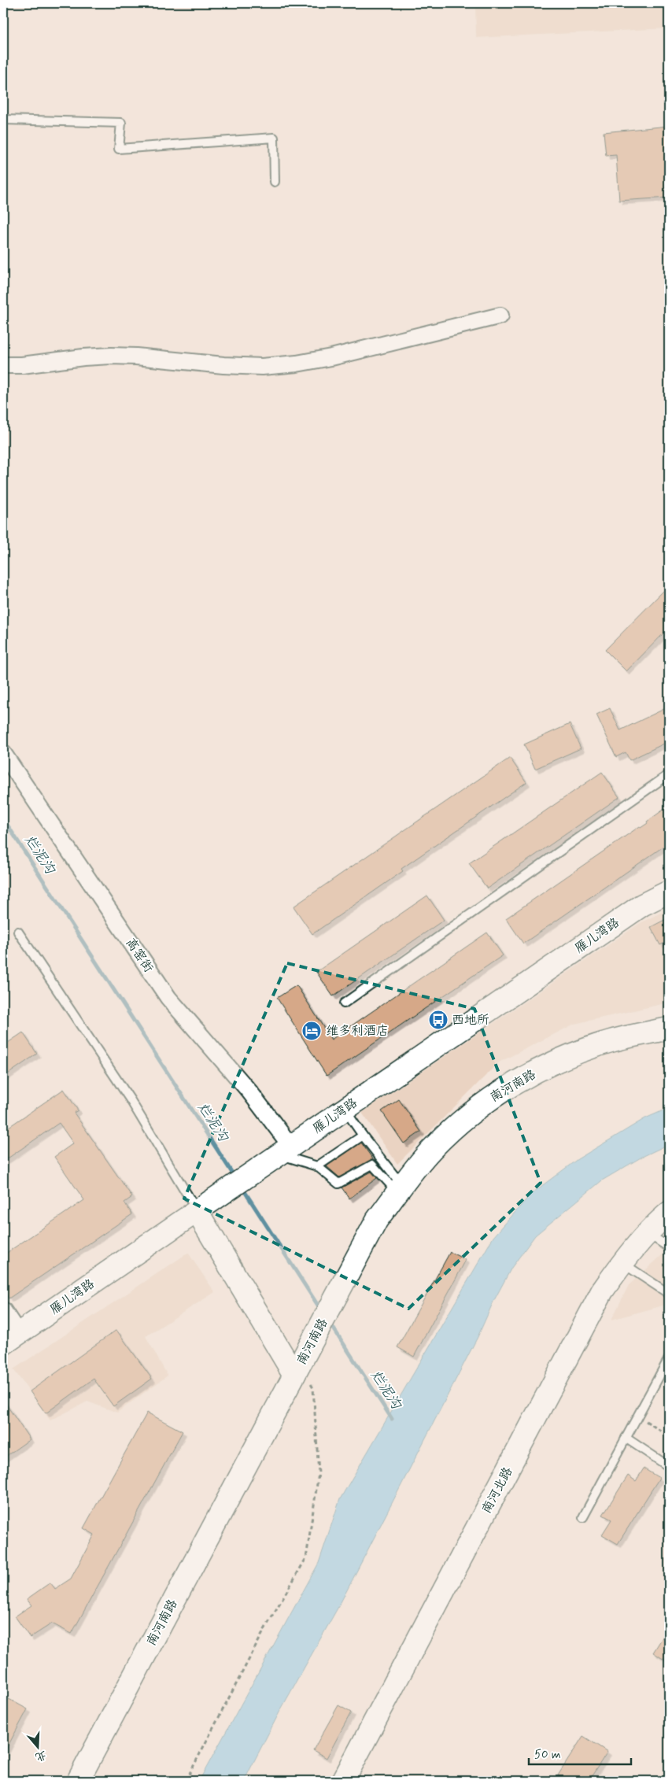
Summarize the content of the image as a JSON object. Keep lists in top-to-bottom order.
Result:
{
  "streets": {
    "street": [
      "雁儿湾路",
      "高窑街",
      "南河南路",
      "南河北路"
    ]
  },
  "crossings": [
    ["雁儿湾路", "高窑街"]
  ],
  "water": ["烂泥沟"],
  "places": {
    "bus stop": ["西地所"],
    "hotel": ["维多利酒店"]
  },
  "scale_bar": "50 m",
  "north": "bottom"
}
